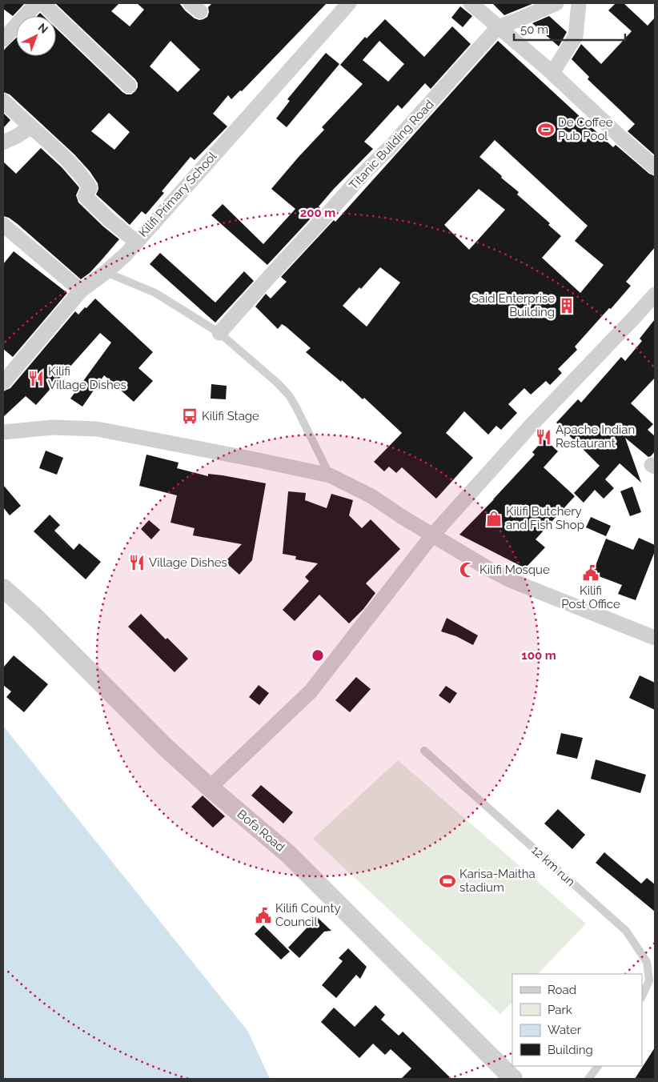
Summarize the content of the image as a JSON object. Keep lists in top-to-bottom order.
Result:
{
  "streets": {
    "street": ["Titanic Building Road", "Kilifi Primary School", "Bofa Road"],
    "lane": ["12 km run"]
  },
  "places": {
    "sports": ["De Coffee Pub Pool", "Karisa-Maitha stadium"],
    "building": ["Said Enterprise Building"],
    "restaurant": ["Kilifi Village Dishes", "Apache Indian Restaurant", "Village Dishes"],
    "bus stop": ["Kilifi Stage"],
    "shop": ["Kilifi Butchery and Fish Shop"],
    "mosque": ["Kilifi Mosque"],
    "public building": ["Kilifi Post Office", "Kilifi County Council"]
  },
  "legend": [
    "Road",
    "Park",
    "Water",
    "Building"
  ],
  "scale_bar": "50 m",
  "north": "top right",
  "rings": ["200 m", "100 m"]
}
